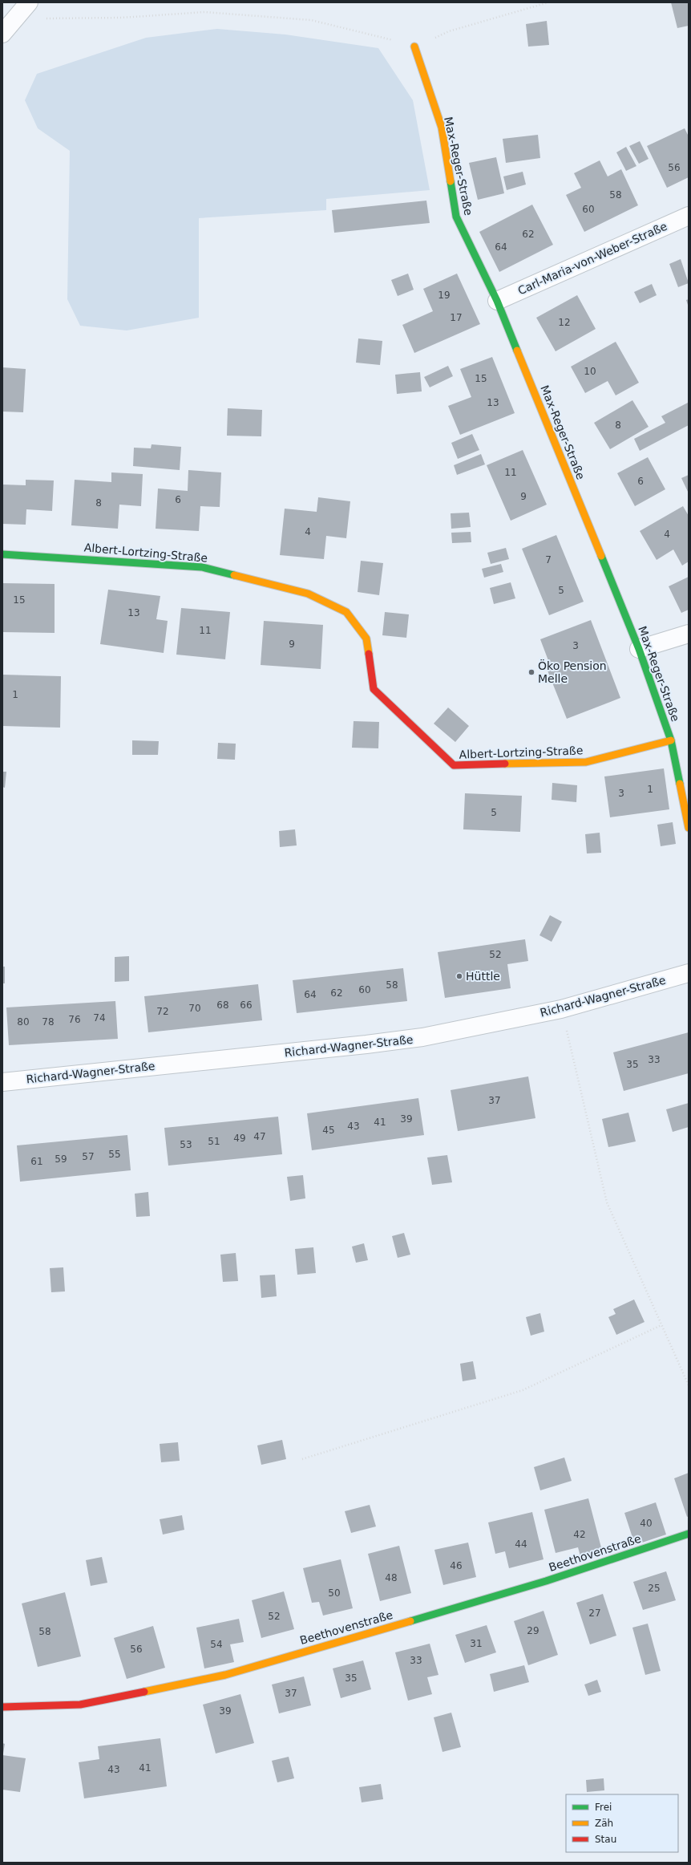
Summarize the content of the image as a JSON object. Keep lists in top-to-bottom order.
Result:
{
  "streets": {
    "street": [
      "Max-Reger-Straße",
      "Carl-Maria-von-Weber-Straße",
      "Albert-Lortzing-Straße",
      "Richard-Wagner-Straße",
      "Beethovenstraße"
    ]
  },
  "crossings": [
    ["Max-Reger-Straße", "Carl-Maria-von-Weber-Straße"],
    ["Max-Reger-Straße", "Albert-Lortzing-Straße"]
  ],
  "places": ["Öko Pension Melle", "Hüttle"],
  "house_numbers": [
    "56",
    "58",
    "60",
    "62",
    "64",
    "19",
    "17",
    "12",
    "10",
    "15",
    "13",
    "8",
    "11",
    "6",
    "9",
    "6",
    "8",
    "4",
    "4",
    "7",
    "5",
    "15",
    "13",
    "11",
    "9",
    "3",
    "1",
    "1",
    "3",
    "5",
    "52",
    "58",
    "60",
    "62",
    "64",
    "68",
    "66",
    "70",
    "72",
    "74",
    "76",
    "80",
    "78",
    "33",
    "35",
    "37",
    "39",
    "41",
    "43",
    "45",
    "47",
    "49",
    "51",
    "53",
    "55",
    "57",
    "59",
    "61",
    "40",
    "42",
    "44",
    "46",
    "48",
    "25",
    "50",
    "27",
    "52",
    "29",
    "58",
    "31",
    "54",
    "56",
    "33",
    "35",
    "37",
    "39",
    "41",
    "43"
  ],
  "legend": ["Frei", "Zäh", "Stau"]
}
